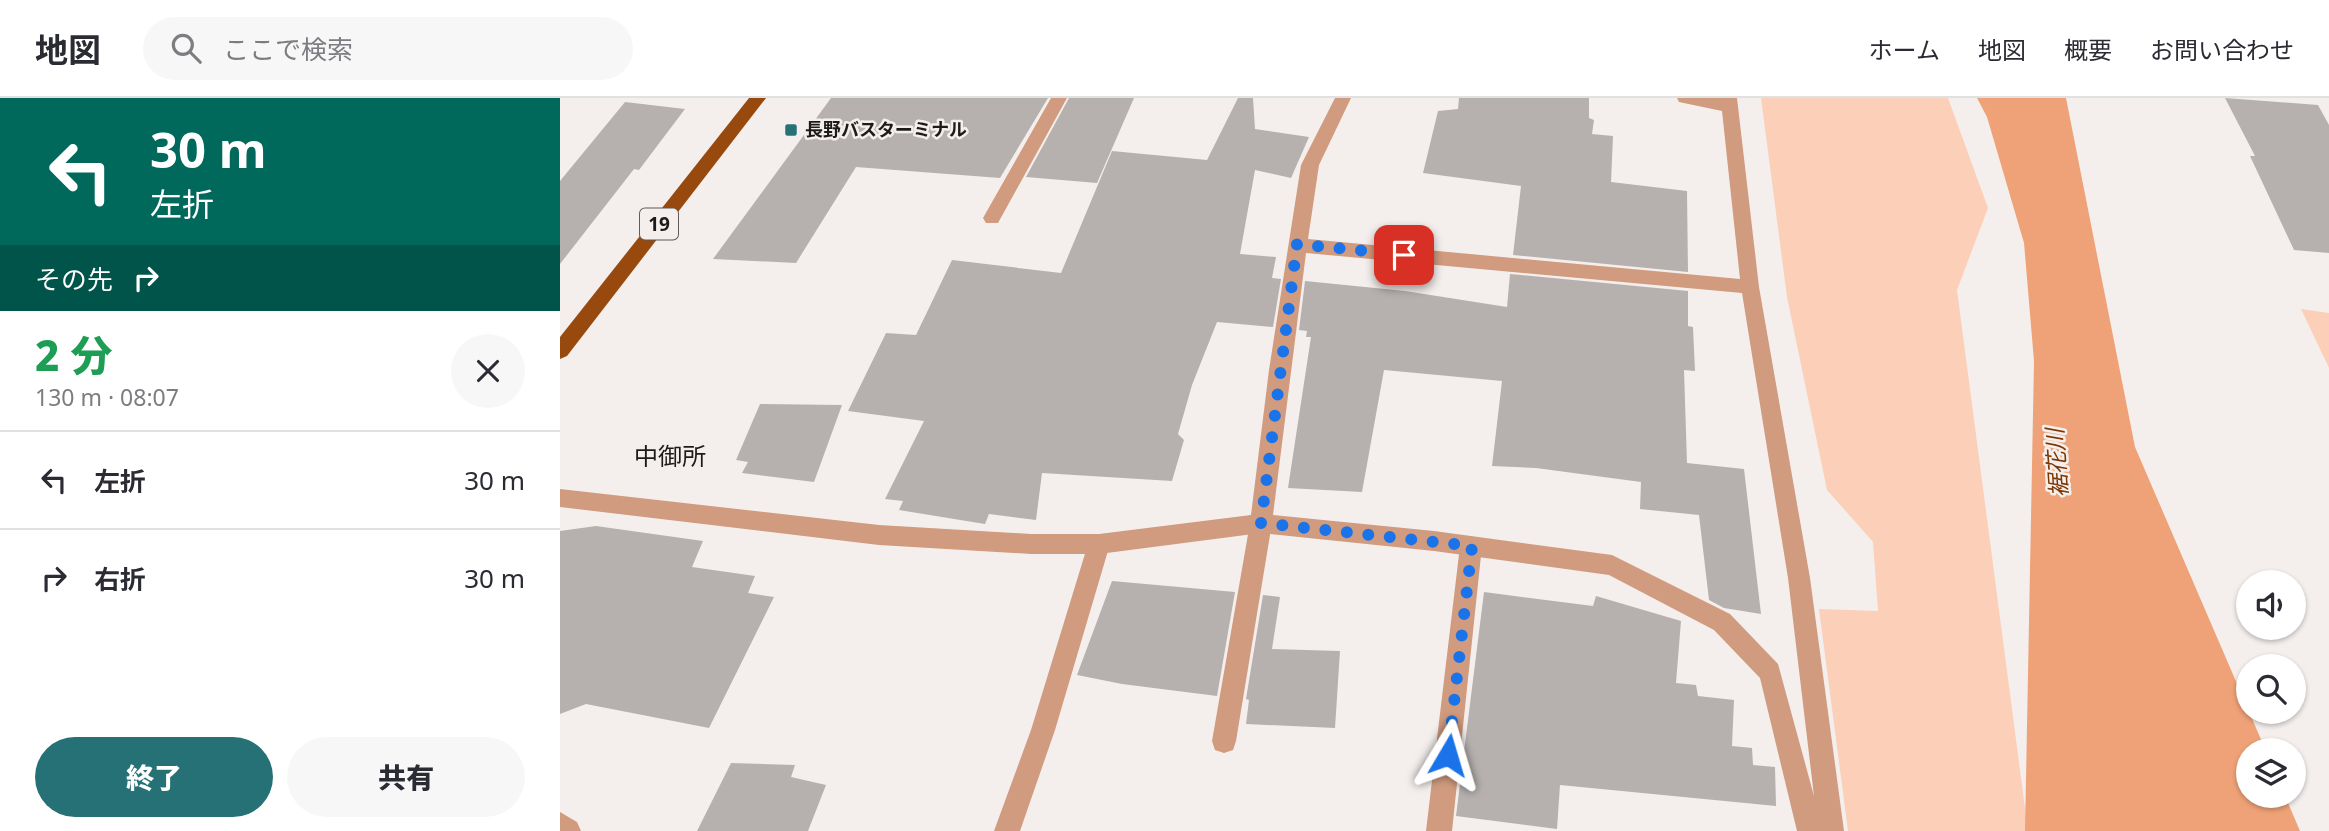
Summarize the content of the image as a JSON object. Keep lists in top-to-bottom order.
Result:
{
  "streets": {
    "highway": ["19"]
  },
  "districts": ["中御所"],
  "water": ["裾花川"],
  "places": {
    "transit": ["長野バスターミナル"]
  },
  "page": {
    "header": "地図",
    "search": "ここで検索",
    "nav": [
      "ホーム",
      "地図",
      "概要",
      "お問い合わせ"
    ],
    "turn": ["30 m", "左折"],
    "then": "その先",
    "heading": ["2 分", "130 m · 08:07"],
    "list": [
      {
        "name": "左折",
        "value": "30 m"
      },
      {
        "name": "右折",
        "value": "30 m"
      }
    ],
    "buttons": ["終了", "共有"]
  }
}
